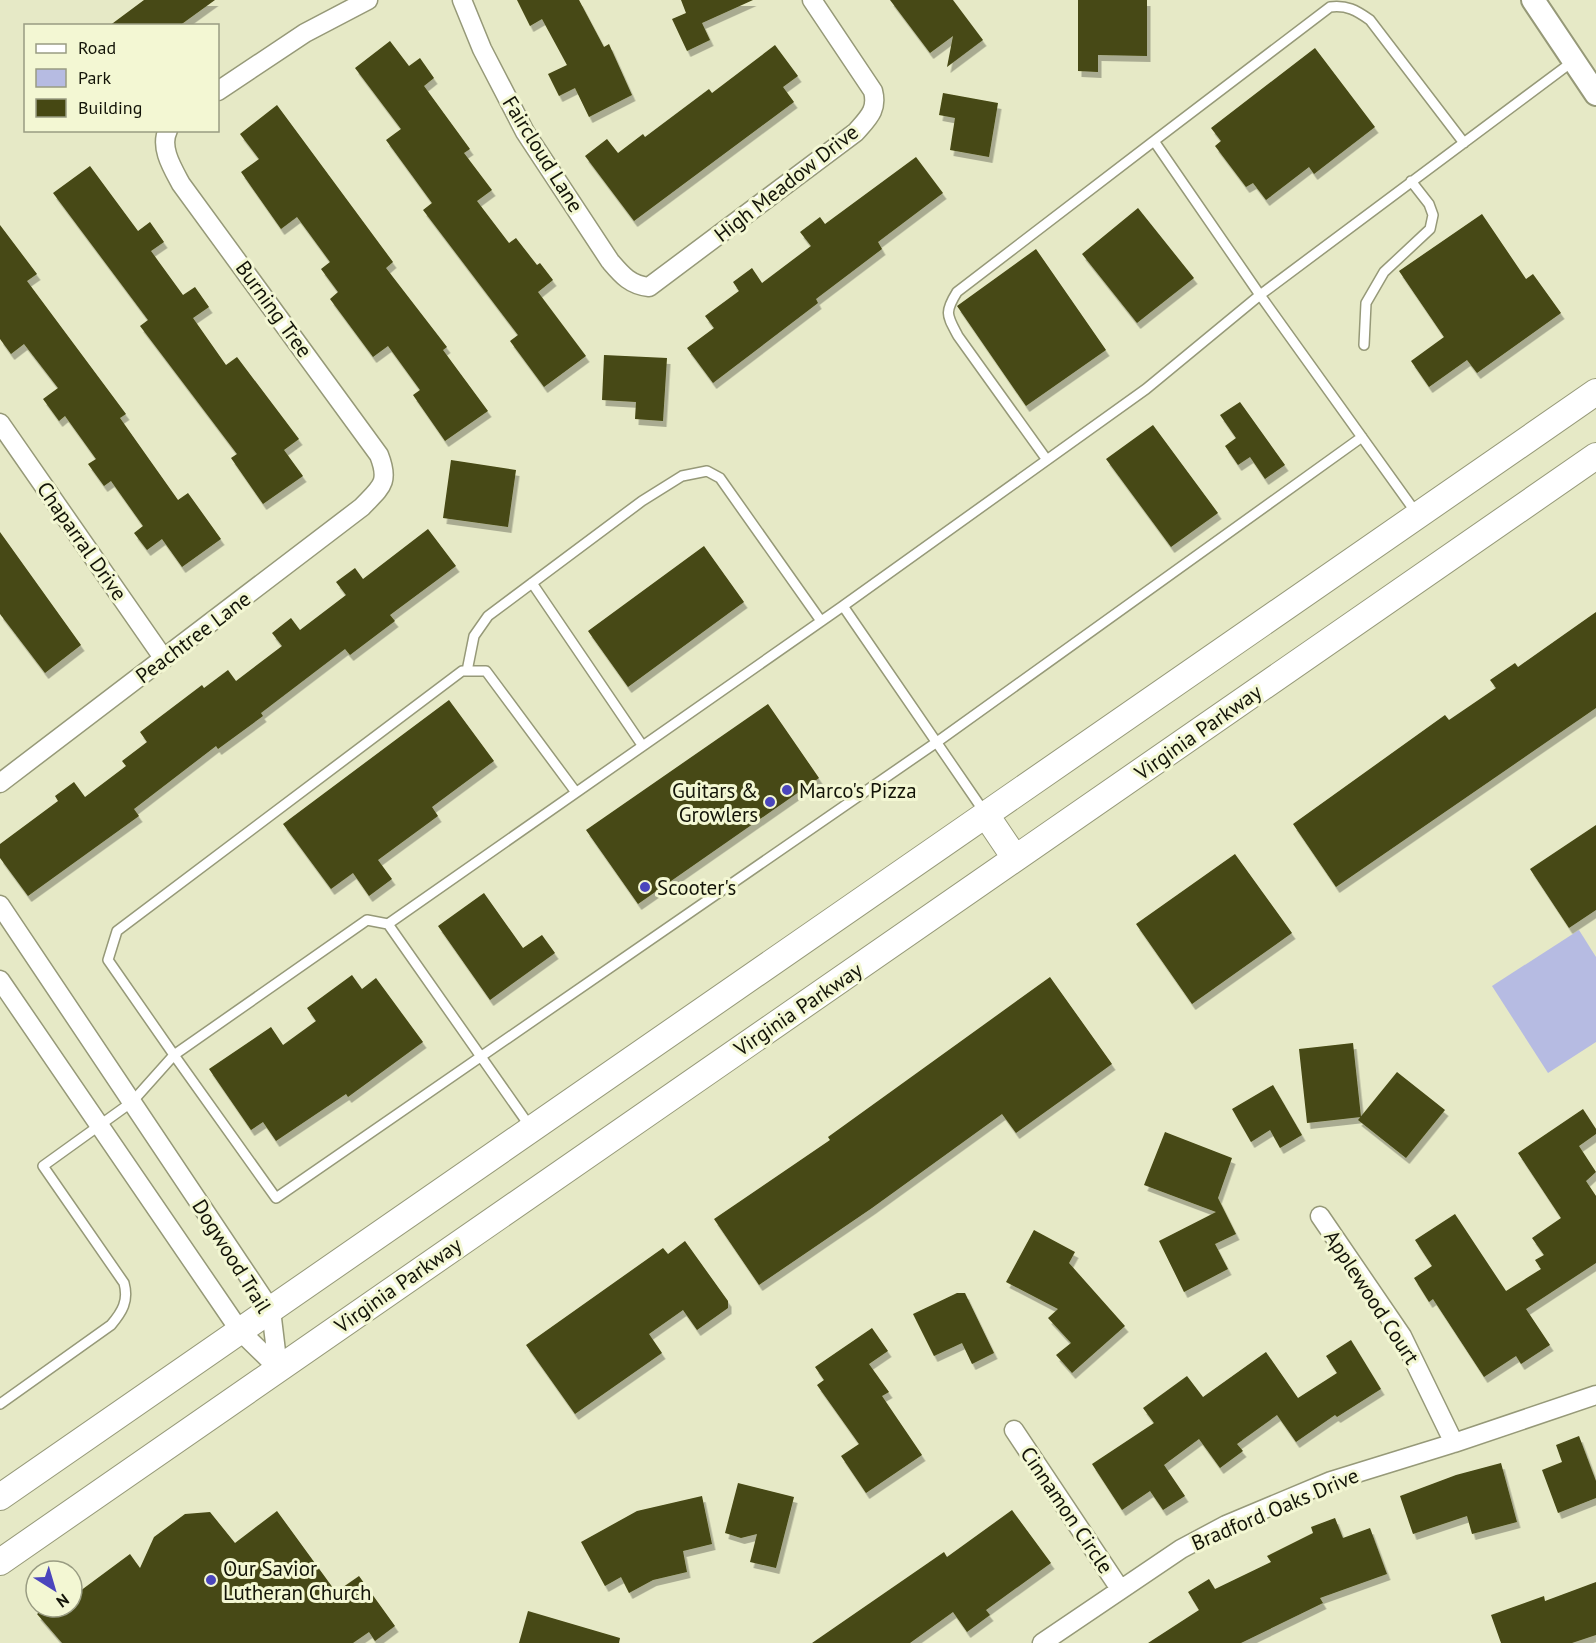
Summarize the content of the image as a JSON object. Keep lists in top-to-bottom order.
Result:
{
  "streets": {
    "main road": ["Virginia Parkway"],
    "street": [
      "Faircloud Lane",
      "High Meadow Drive",
      "Burning Tree",
      "Chaparral Drive",
      "Peachtree Lane",
      "Dogwood Trail",
      "Applewood Court",
      "Bradford Oaks Drive",
      "Cinnamon Circle"
    ]
  },
  "crossings": [
    ["Faircloud Lane", "High Meadow Drive"],
    ["Burning Tree", "Peachtree Lane"],
    ["Chaparral Drive", "Peachtree Lane"],
    ["Virginia Parkway", "Dogwood Trail"],
    ["Applewood Court", "Bradford Oaks Drive"],
    ["Bradford Oaks Drive", "Cinnamon Circle"]
  ],
  "places": [
    "Marco's Pizza",
    "Guitars & Growlers",
    "Scooter's",
    "Our Savior Lutheran Church"
  ],
  "legend": ["Road", "Park", "Building"],
  "north": "bottom right"
}
